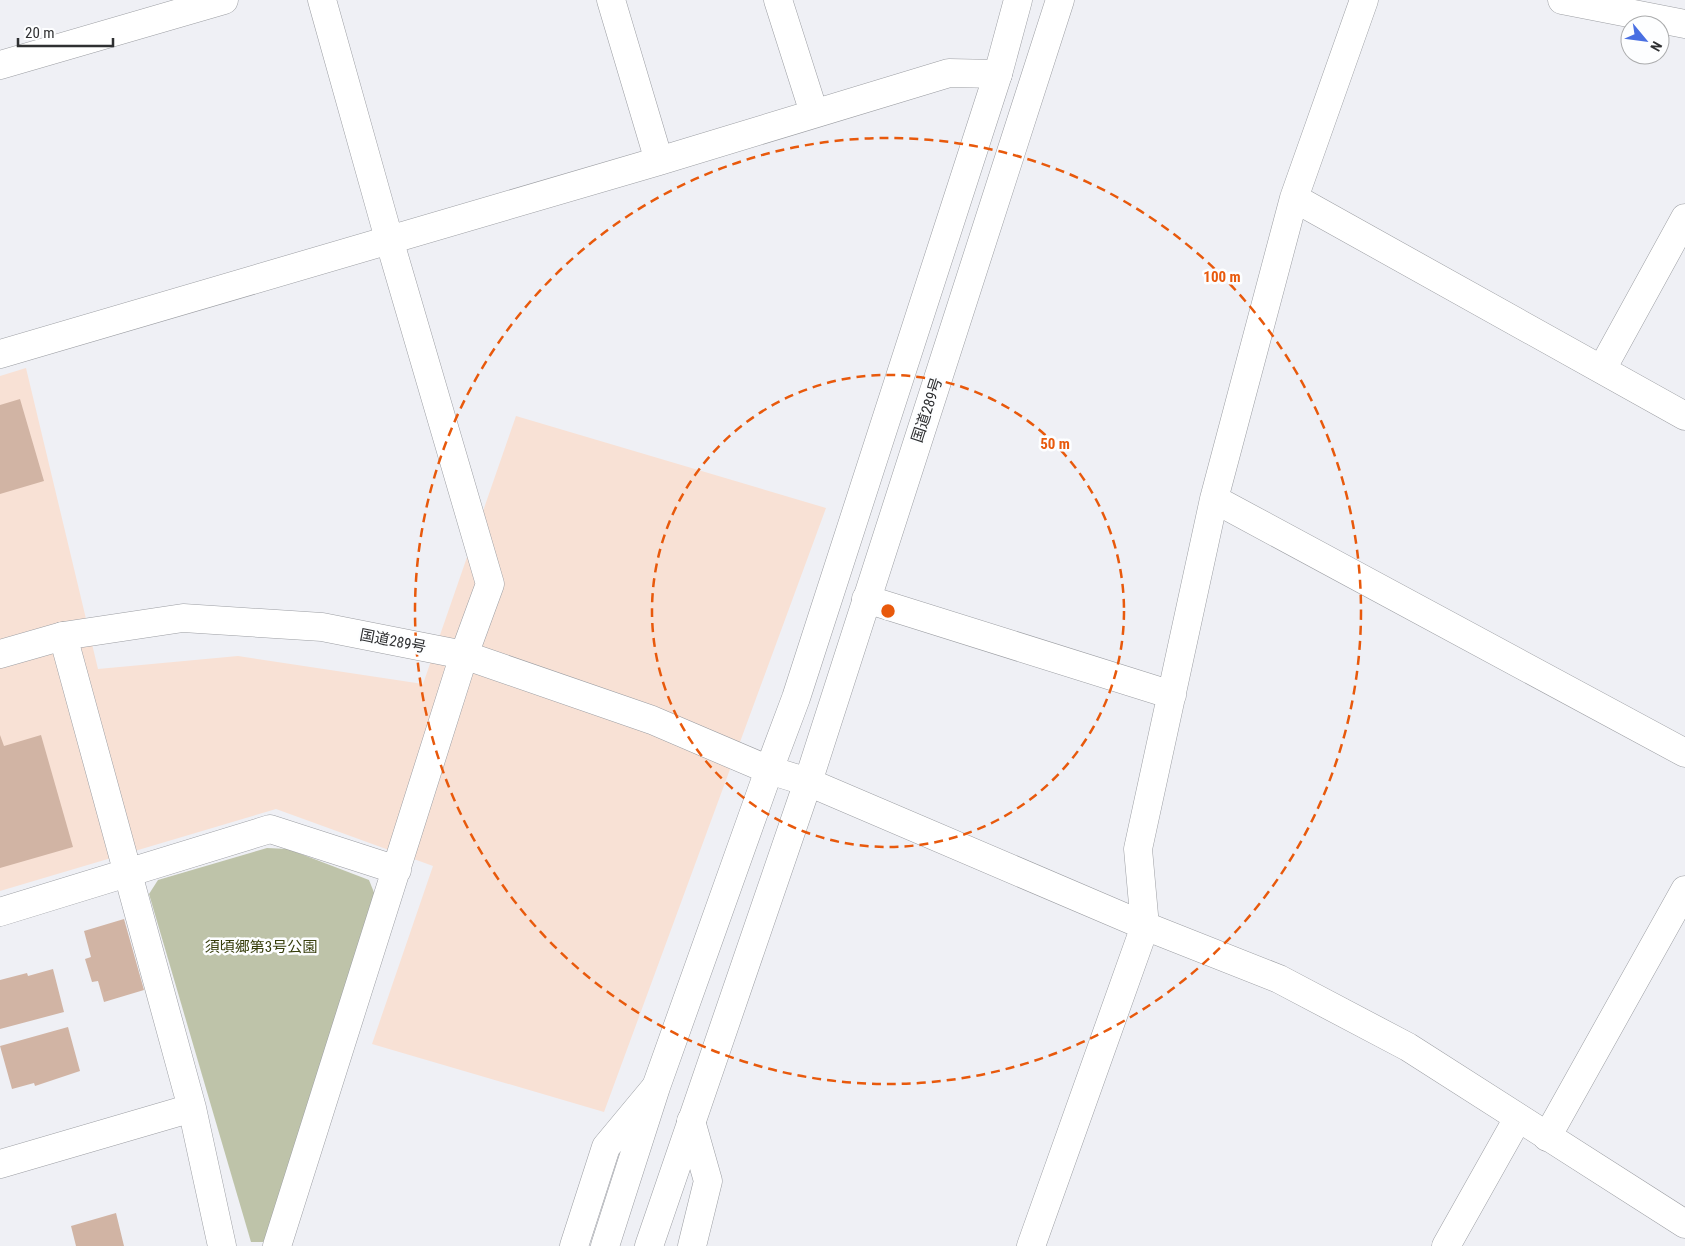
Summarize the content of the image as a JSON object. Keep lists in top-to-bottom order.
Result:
{
  "streets": {
    "main road": ["国道289号"]
  },
  "parks": ["須頃郷第3号公園"],
  "scale_bar": "20 m",
  "north": "bottom right",
  "rings": ["100 m", "50 m"]
}
